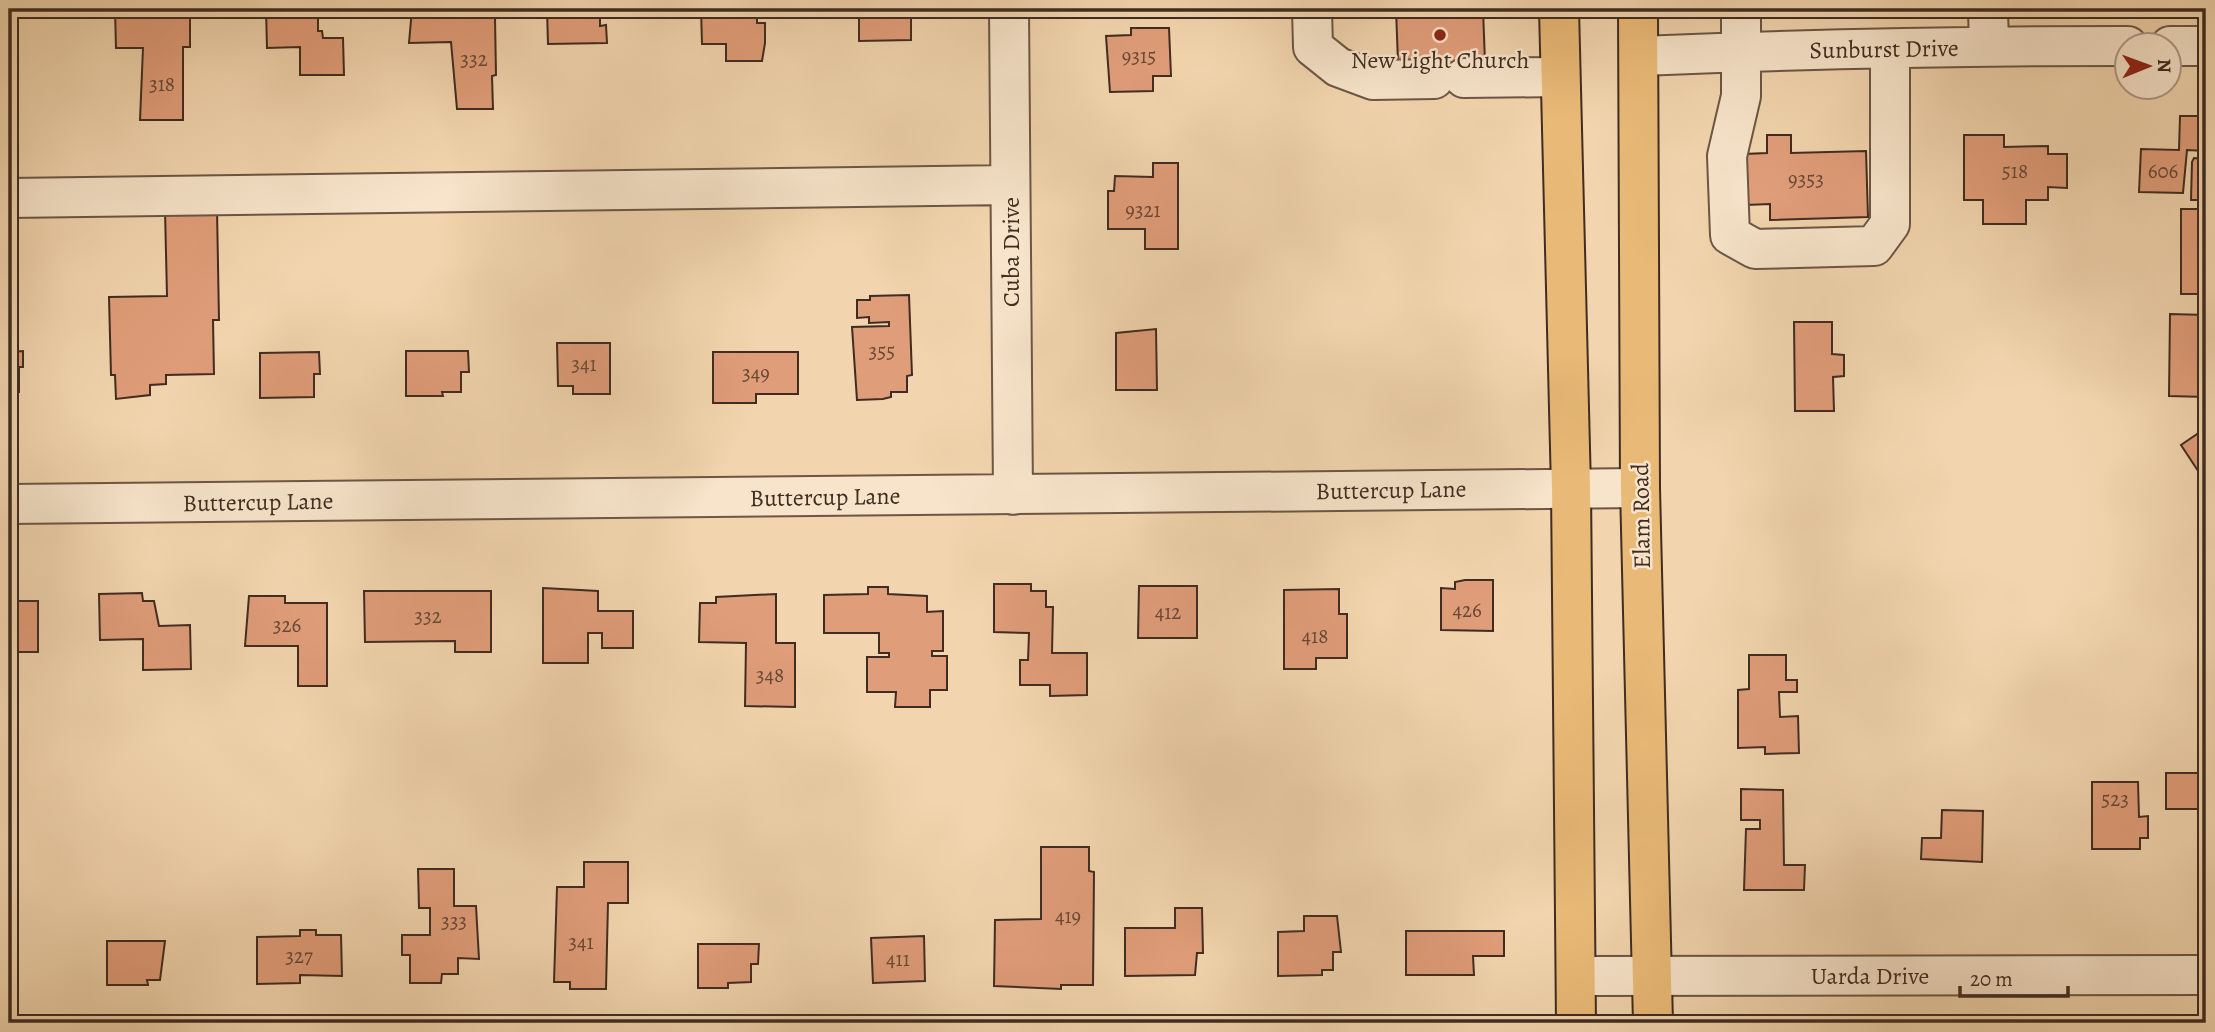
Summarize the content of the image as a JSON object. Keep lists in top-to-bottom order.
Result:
{
  "streets": {
    "main road": ["Elam Road"],
    "street": [
      "Sunburst Drive",
      "Cuba Drive",
      "Buttercup Lane",
      "Uarda Drive"
    ]
  },
  "crossings": [
    ["Sunburst Drive", "Elam Road"],
    ["Cuba Drive", "Buttercup Lane"],
    ["Buttercup Lane", "Elam Road"],
    ["Elam Road", "Uarda Drive"]
  ],
  "places": ["New Light Church"],
  "house_numbers": [
    "9315",
    "332",
    "318",
    "518",
    "606",
    "9353",
    "9321",
    "355",
    "341",
    "349",
    "426",
    "412",
    "332",
    "326",
    "418",
    "348",
    "523",
    "419",
    "333",
    "341",
    "327",
    "411"
  ],
  "scale_bar": "20 m",
  "north": "right"
}
